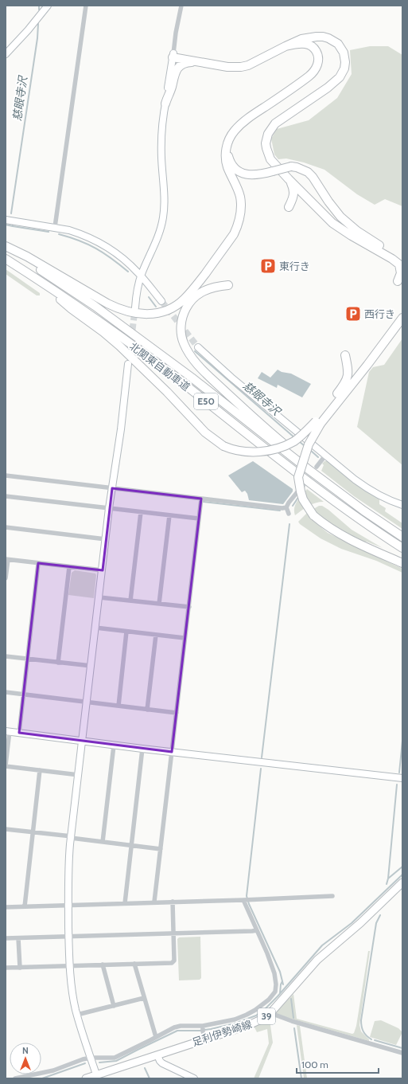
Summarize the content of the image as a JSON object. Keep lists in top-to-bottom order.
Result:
{
  "streets": {
    "highway": ["北関東自動車道", "E50"],
    "main road": ["39", "足利伊勢崎線"]
  },
  "water": ["慈眼寺沢"],
  "places": {
    "parking": ["東行き", "西行き"]
  },
  "scale_bar": "100 m",
  "north": "top"
}
